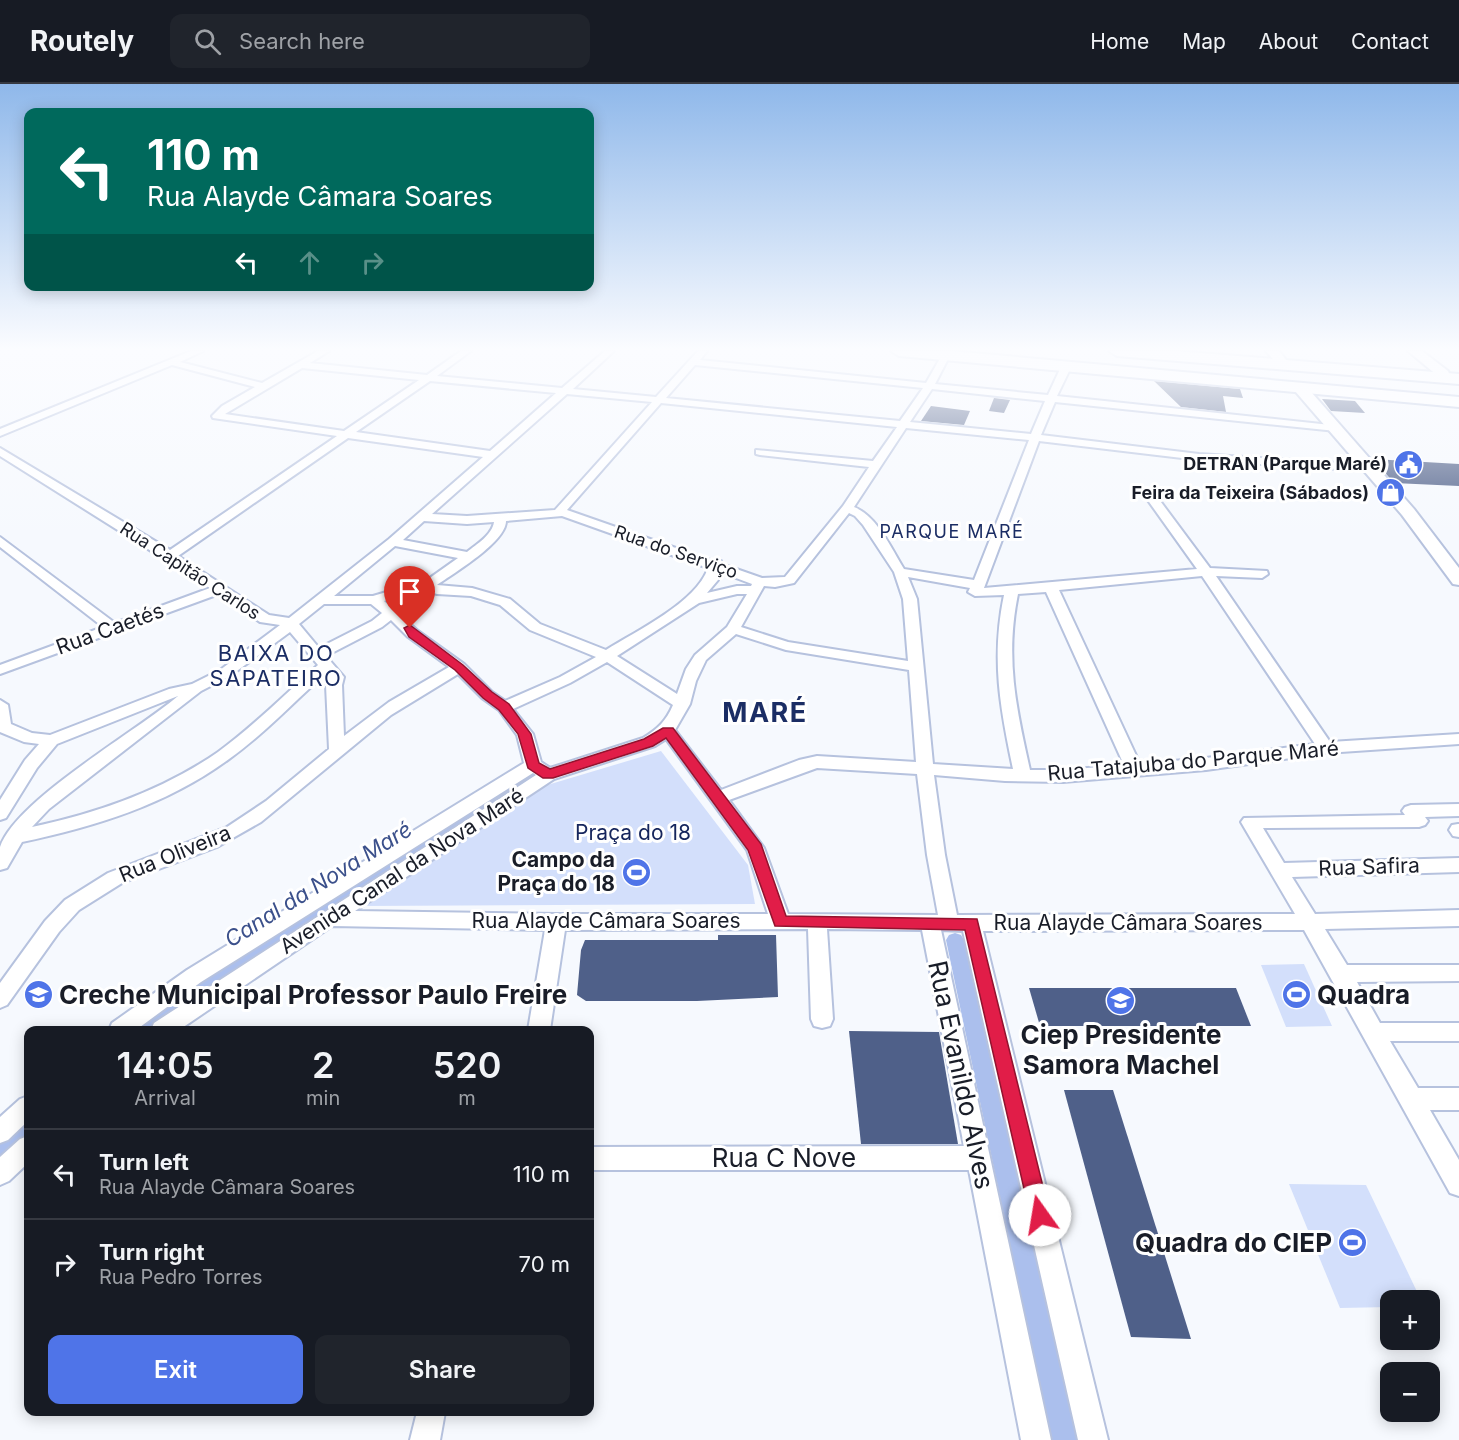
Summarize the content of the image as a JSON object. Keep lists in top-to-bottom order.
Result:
{
  "streets": {
    "street": [
      "Rua do Serviço",
      "Rua Capitão Carlos",
      "Rua Caetés",
      "Rua Tatajuba do Parque Maré",
      "Rua Oliveira",
      "Rua Safira",
      "Avenida Canal da Nova Maré",
      "Rua Alayde Câmara Soares",
      "Rua Evanildo Alves",
      "Rua C Nove"
    ]
  },
  "crossings": [
    ["Rua do Serviço", "Rua Evanildo Alves"],
    ["Rua Capitão Carlos", "Rua Caetés"],
    ["Rua Tatajuba do Parque Maré", "Rua Evanildo Alves"],
    ["Avenida Canal da Nova Maré", "Rua Alayde Câmara Soares"],
    ["Rua Alayde Câmara Soares", "Rua Evanildo Alves"],
    ["Rua Evanildo Alves", "Rua C Nove"]
  ],
  "districts": ["PARQUE MARÉ", "BAIXA DO SAPATEIRO", "MARÉ"],
  "water": ["Canal da Nova Maré"],
  "parks": ["Praça do 18"],
  "places": {
    "public building": ["DETRAN (Parque Maré)"],
    "shop": ["Feira da Teixeira (Sábados)"],
    "sports": ["Campo da Praça do 18", "Quadra", "Quadra do CIEP"],
    "school or university": ["Creche Municipal Professor Paulo Freire", "Ciep Presidente Samora Machel"]
  },
  "page": {
    "header": "Routely",
    "search": "Search here",
    "nav": [
      "Home",
      "Map",
      "About",
      "Contact"
    ],
    "turn": ["110 m", "Rua Alayde Câmara Soares"],
    "eta": [
      "14:05",
      "Arrival",
      "2",
      "min",
      "520",
      "m"
    ],
    "list": [
      {
        "name": "Turn left",
        "note": "Rua Alayde Câmara Soares",
        "value": "110 m"
      },
      {
        "name": "Turn right",
        "note": "Rua Pedro Torres",
        "value": "70 m"
      }
    ],
    "map_buttons": ["+", "−"],
    "buttons": ["Exit", "Share"]
  }
}
